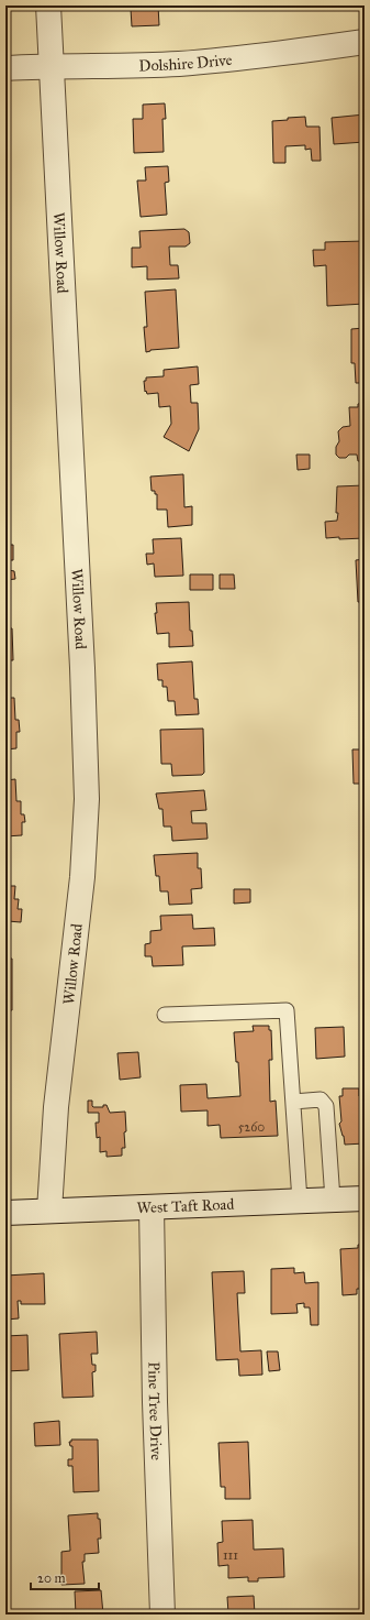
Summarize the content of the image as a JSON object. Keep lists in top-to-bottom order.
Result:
{
  "streets": {
    "street": [
      "Dolshire Drive",
      "Willow Road",
      "West Taft Road",
      "Pine Tree Drive"
    ]
  },
  "crossings": [
    ["Dolshire Drive", "Willow Road"],
    ["Willow Road", "West Taft Road"],
    ["West Taft Road", "Pine Tree Drive"]
  ],
  "house_numbers": ["5260", "111"],
  "scale_bar": "20 m"
}
